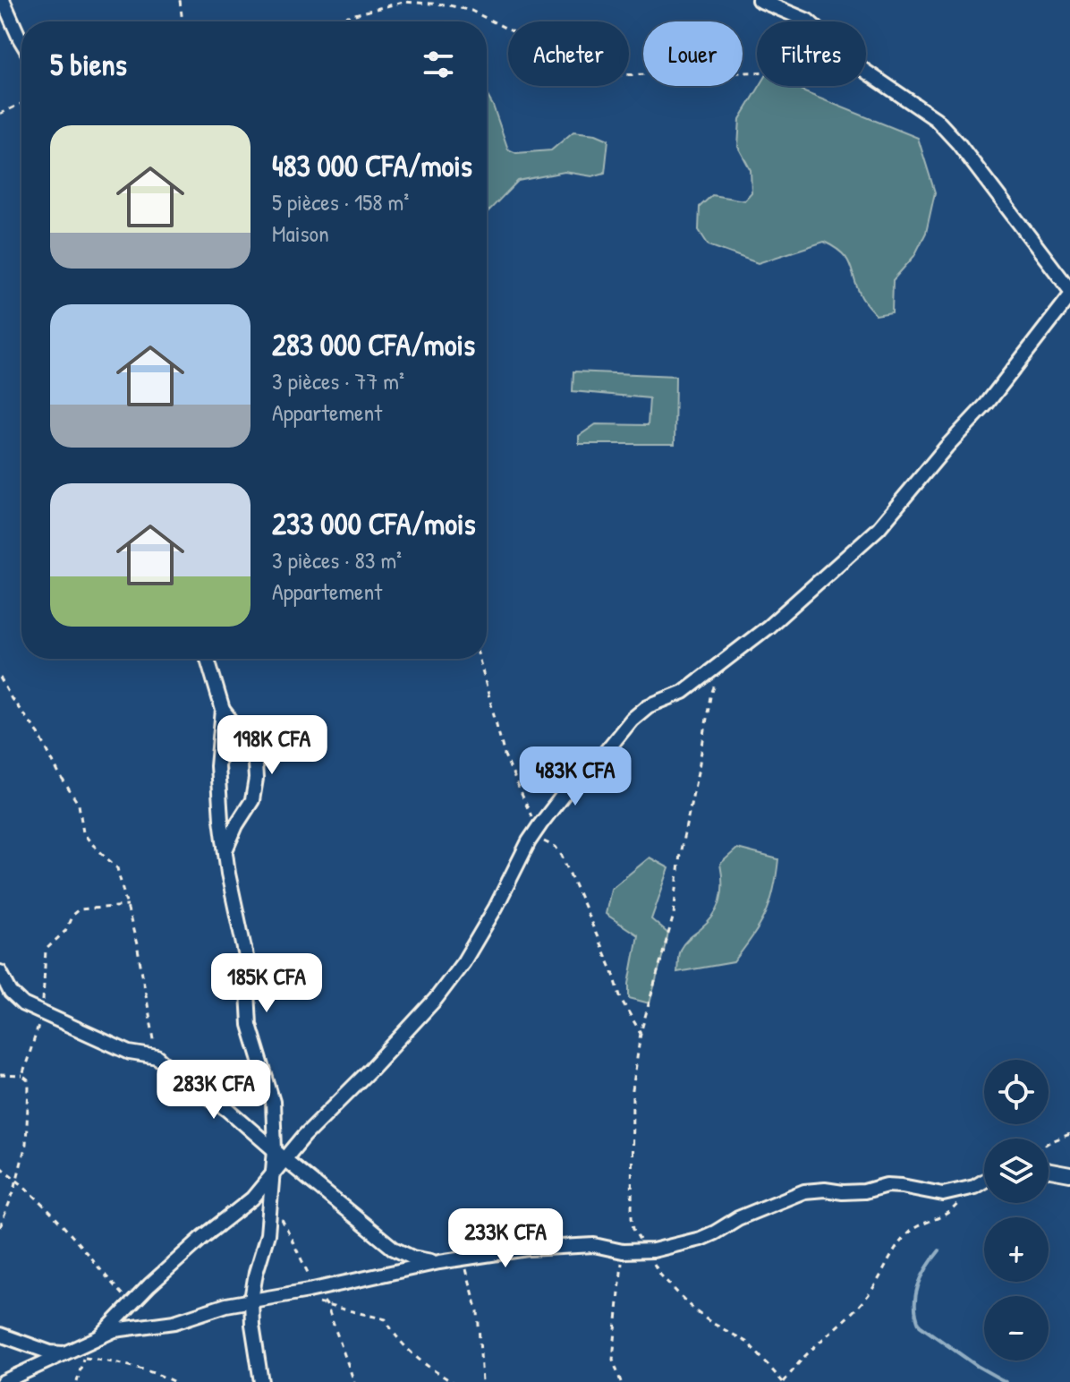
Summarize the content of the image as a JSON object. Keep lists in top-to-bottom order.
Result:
{
  "page": {
    "chip": ["Acheter", "Louer", "Filtres"],
    "heading": "5 biens",
    "list": [
      {
        "name": "483 000 CFA/mois",
        "note": "5 pièces · 158 m² · Maison"
      },
      {
        "name": "283 000 CFA/mois",
        "note": "3 pièces · 77 m² · Appartement"
      },
      {
        "name": "233 000 CFA/mois",
        "note": "3 pièces · 83 m² · Appartement"
      }
    ],
    "price": [
      "198K CFA",
      "483K CFA",
      "185K CFA",
      "283K CFA",
      "233K CFA"
    ],
    "map_buttons": ["+", "−"]
  }
}
